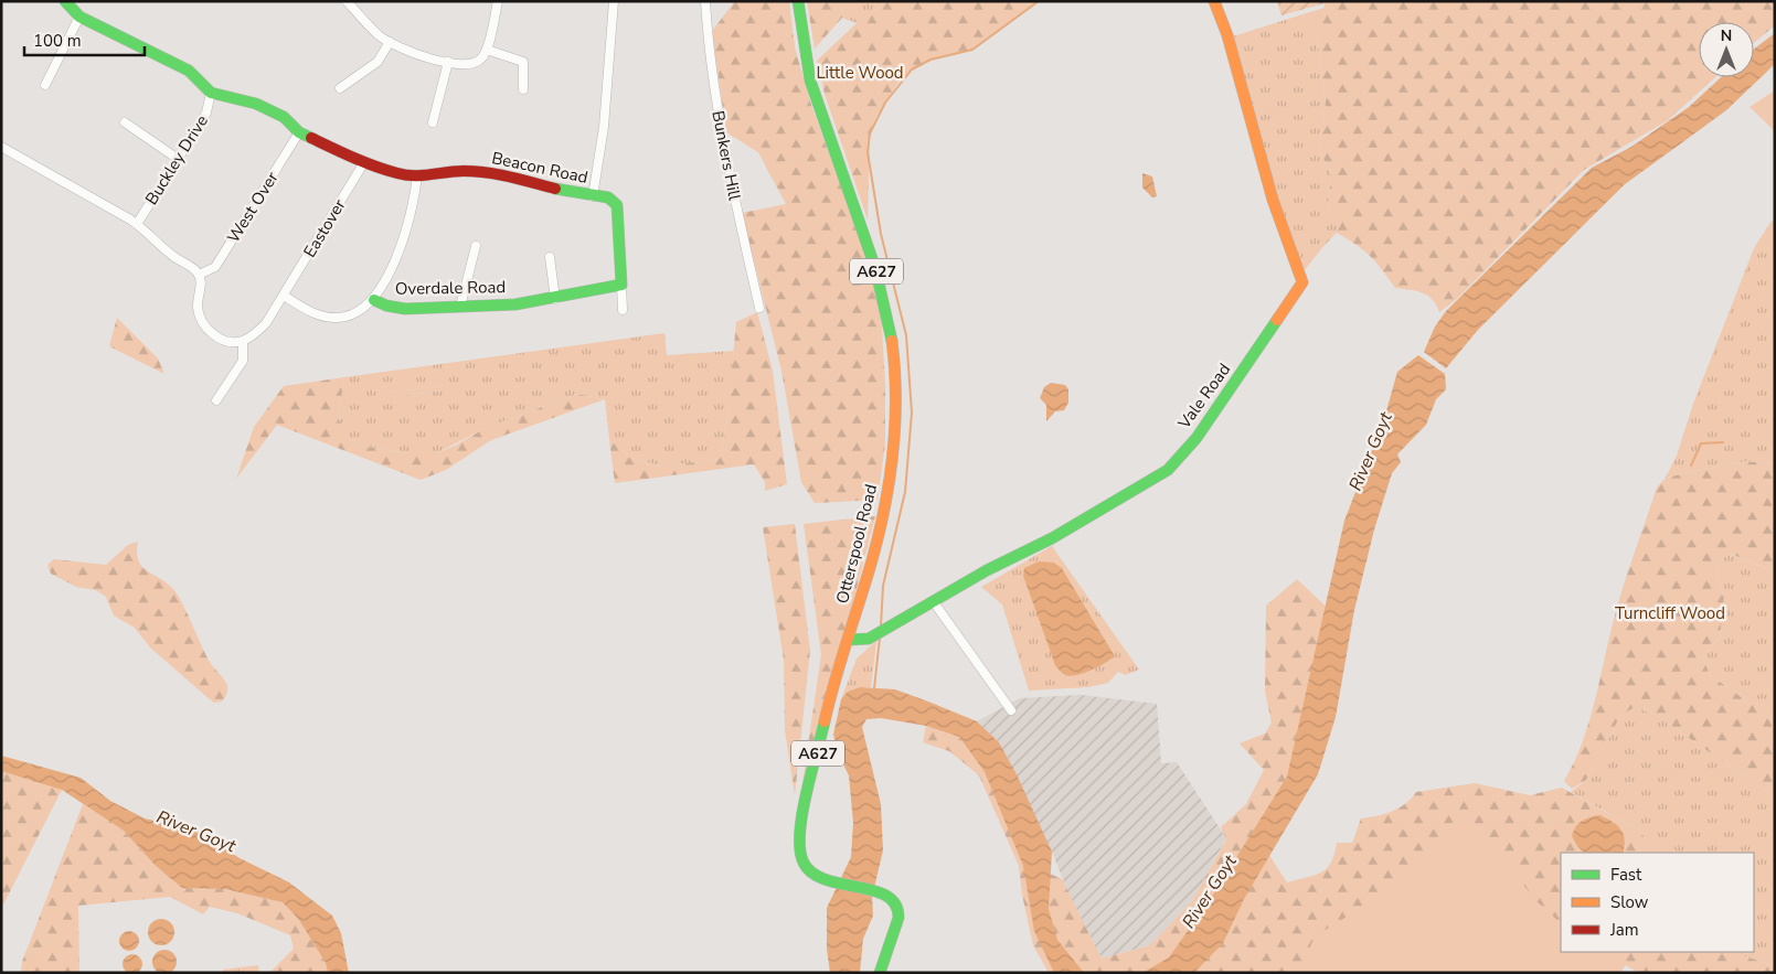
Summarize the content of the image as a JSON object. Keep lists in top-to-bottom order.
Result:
{
  "streets": {
    "street": [
      "Bunkers Hill",
      "Buckley Drive",
      "Beacon Road",
      "West Over",
      "Eastover",
      "A627",
      "Overdale Road",
      "Vale Road",
      "Otterspool Road"
    ]
  },
  "crossings": [
    ["Buckley Drive", "Beacon Road"],
    ["Beacon Road", "West Over"],
    ["Beacon Road", "Eastover"],
    ["Eastover", "Overdale Road"],
    ["Vale Road", "Otterspool Road"]
  ],
  "water": ["River Goyt"],
  "parks": ["Little Wood", "Turncliff Wood"],
  "legend": ["Fast", "Slow", "Jam"],
  "scale_bar": "100 m",
  "north": "top"
}
